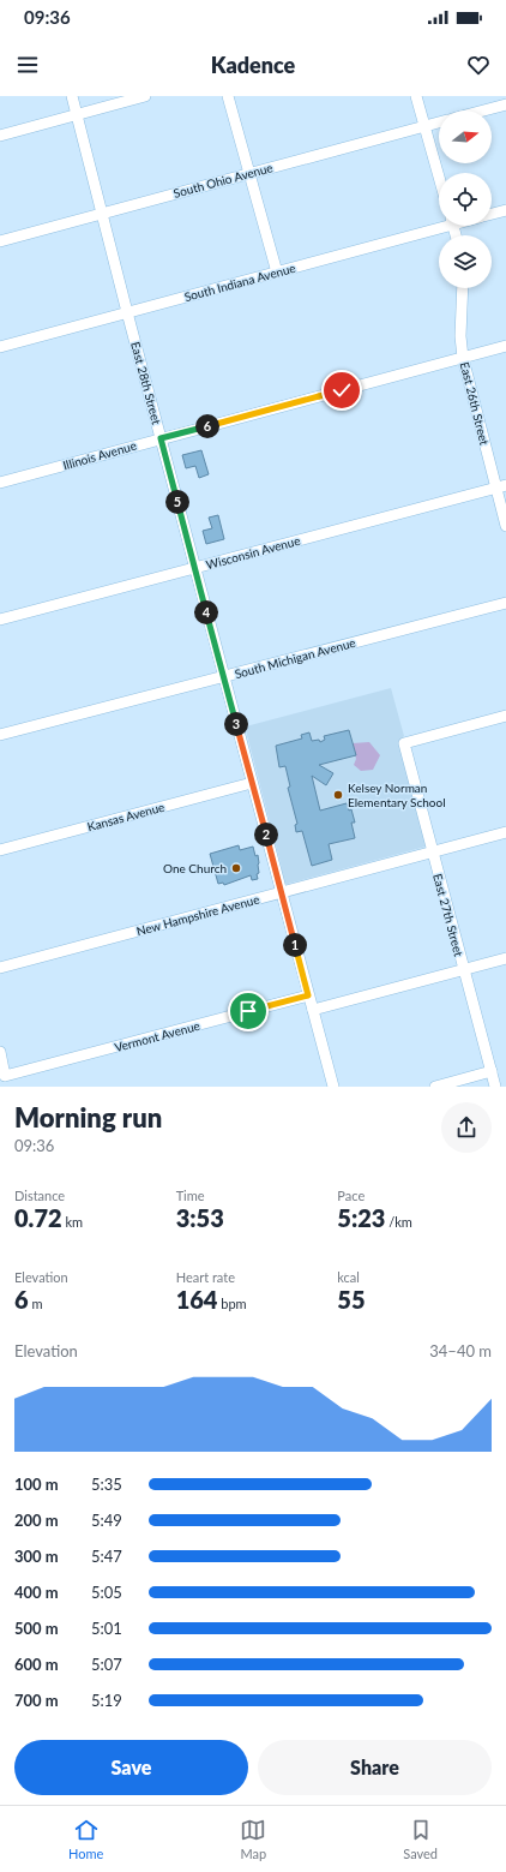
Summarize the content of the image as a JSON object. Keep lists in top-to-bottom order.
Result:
{
  "streets": {
    "street": [
      "South Ohio Avenue",
      "South Indiana Avenue",
      "East 28th Street",
      "East 26th Street",
      "Illinois Avenue",
      "Wisconsin Avenue",
      "South Michigan Avenue",
      "Kansas Avenue",
      "New Hampshire Avenue",
      "East 27th Street",
      "Vermont Avenue"
    ]
  },
  "crossings": [
    ["South Ohio Avenue", "East 28th Street"],
    ["South Indiana Avenue", "East 28th Street"],
    ["East 28th Street", "Illinois Avenue"],
    ["East 28th Street", "Wisconsin Avenue"],
    ["East 28th Street", "South Michigan Avenue"],
    ["East 28th Street", "Kansas Avenue"],
    ["East 28th Street", "New Hampshire Avenue"],
    ["East 28th Street", "Vermont Avenue"],
    ["East 26th Street", "Illinois Avenue"],
    ["East 26th Street", "Wisconsin Avenue"],
    ["New Hampshire Avenue", "East 27th Street"]
  ],
  "places": ["Kelsey Norman Elementary School", "One Church"],
  "north": "right",
  "page": {
    "status": "09:36",
    "header": "Kadence",
    "pins": [
      "6",
      "5",
      "4",
      "3",
      "2",
      "1"
    ],
    "heading": ["Morning run", "09:36"],
    "stats": [
      ["Distance", "0.72 km"],
      ["Time", "3:53"],
      ["Pace", "5:23 /km"],
      ["Elevation", "6 m"],
      ["Heart rate", "164 bpm"],
      ["kcal", "55"]
    ],
    "chart": ["Elevation", "34–40 m"],
    "list": [
      {
        "name": "100 m",
        "note": "5:35"
      },
      {
        "name": "200 m",
        "note": "5:49"
      },
      {
        "name": "300 m",
        "note": "5:47"
      },
      {
        "name": "400 m",
        "note": "5:05"
      },
      {
        "name": "500 m",
        "note": "5:01"
      },
      {
        "name": "600 m",
        "note": "5:07"
      },
      {
        "name": "700 m",
        "note": "5:19"
      }
    ],
    "buttons": ["Save", "Share"],
    "tabs": ["Home", "Map", "Saved"]
  }
}
